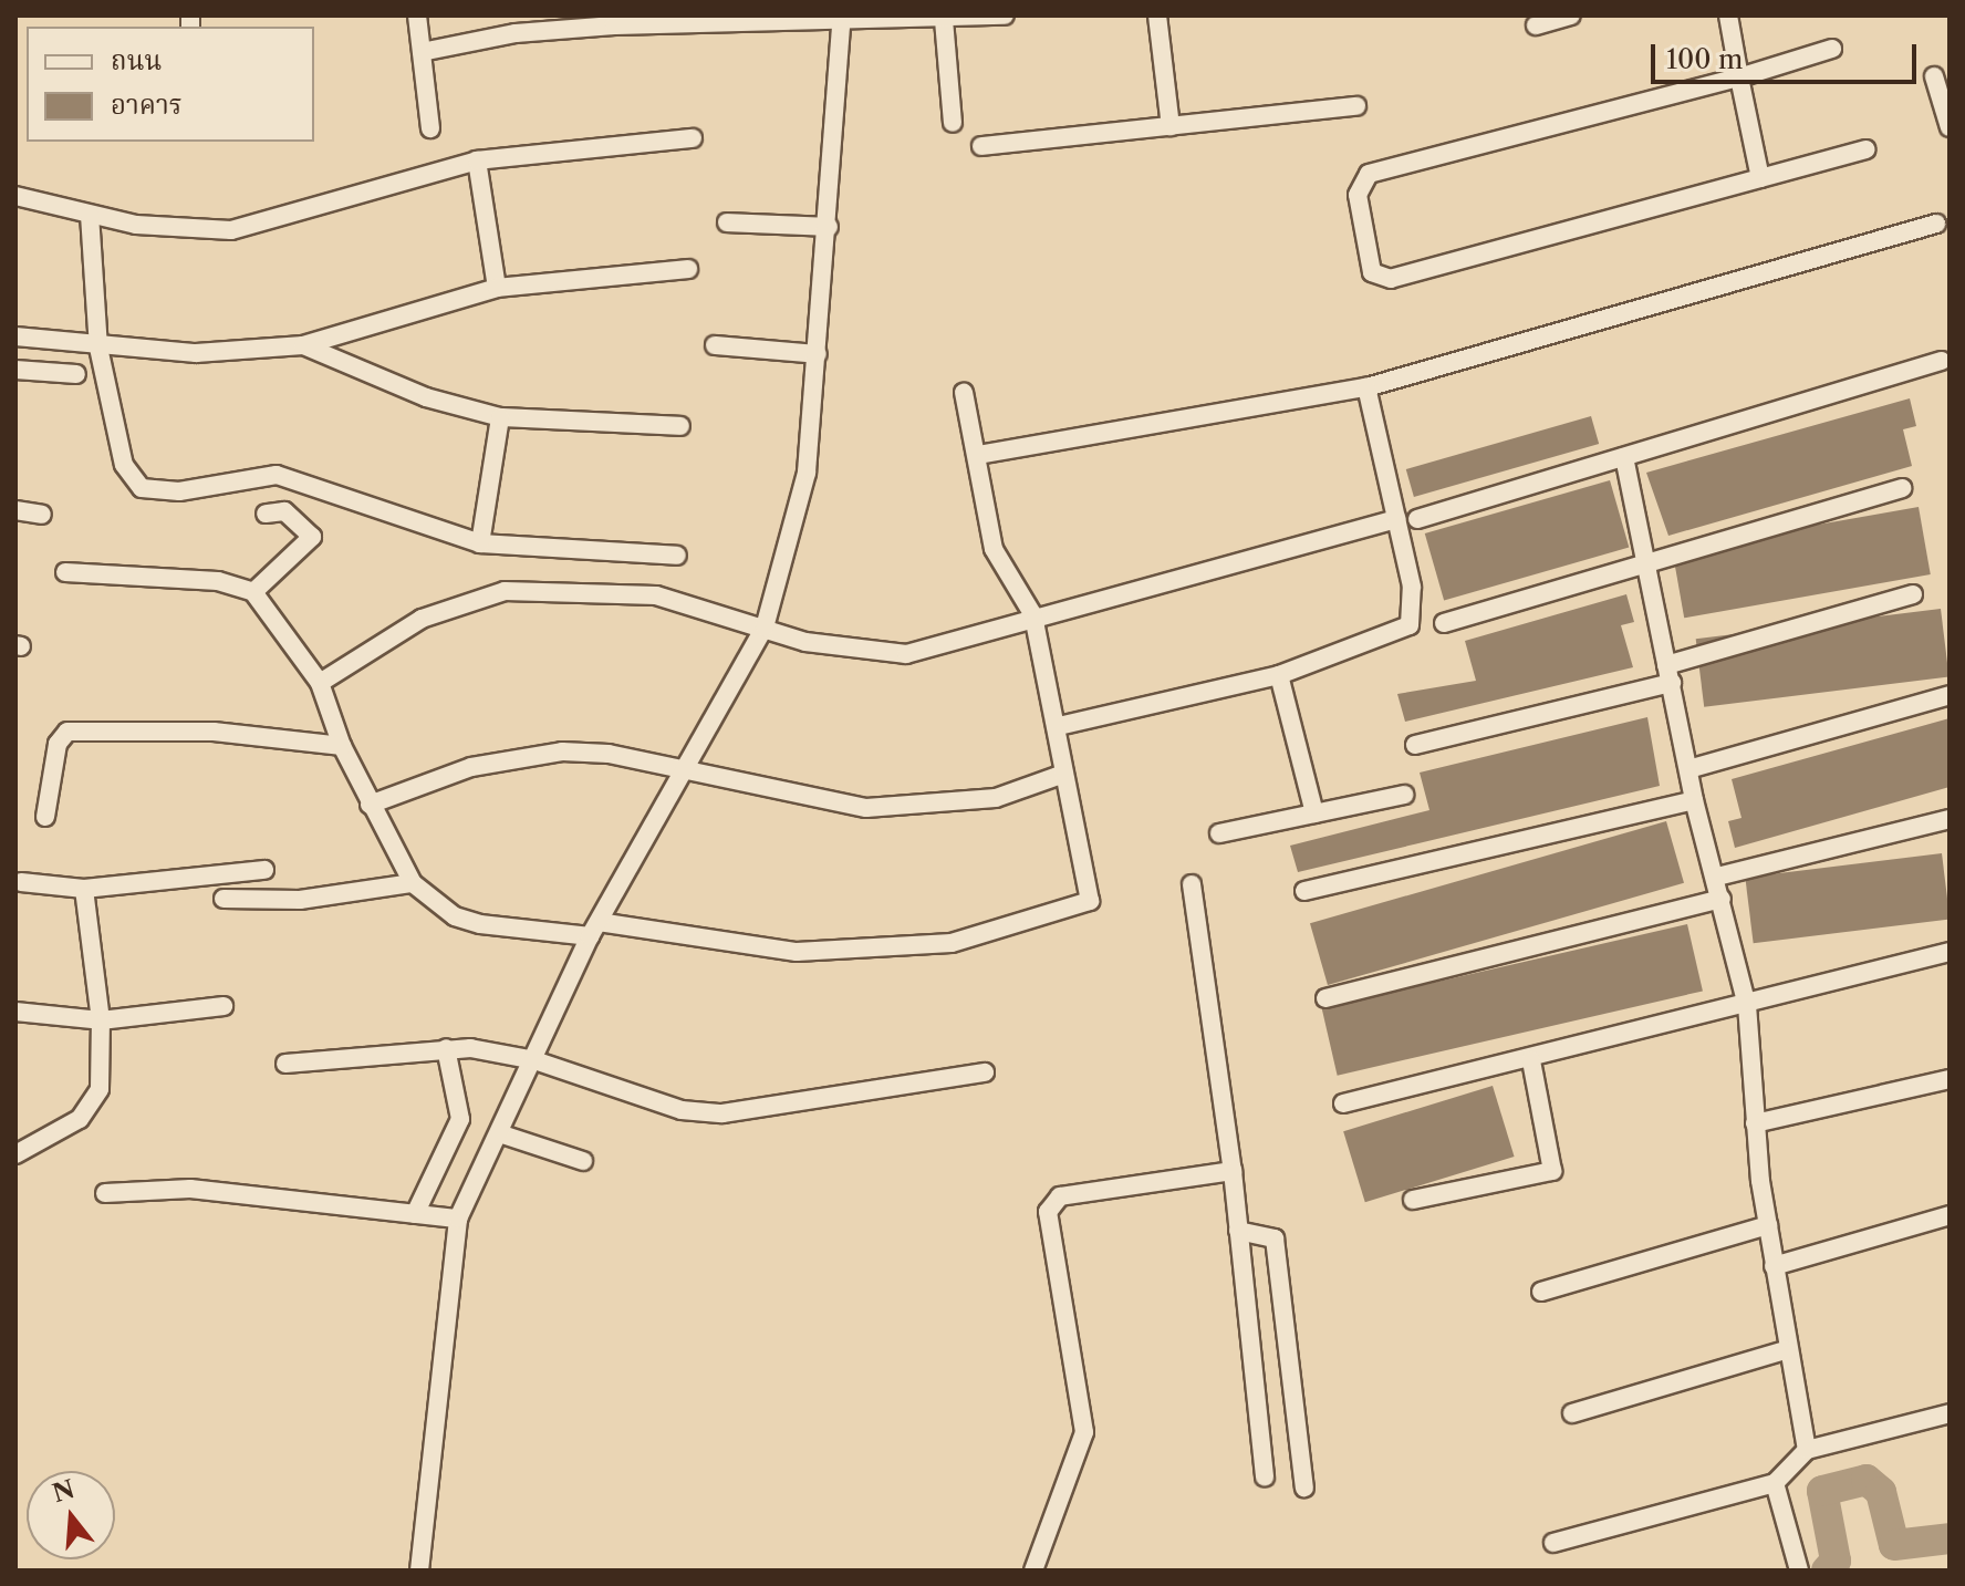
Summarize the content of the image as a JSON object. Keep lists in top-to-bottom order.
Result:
{
  "legend": ["ถนน", "อาคาร"],
  "scale_bar": "100 m",
  "north": "top"
}
